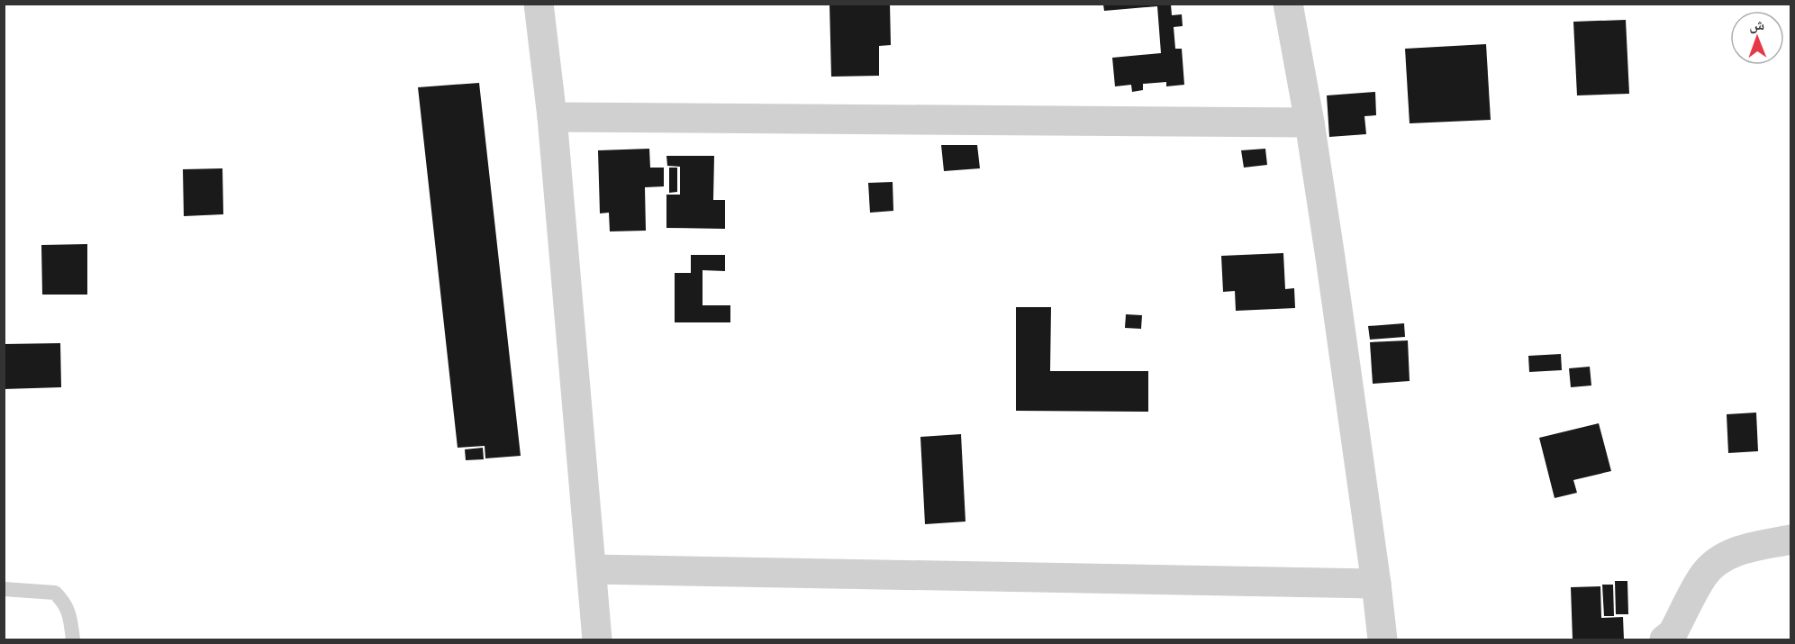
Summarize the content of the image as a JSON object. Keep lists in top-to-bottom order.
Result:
{
  "north": "top"
}
